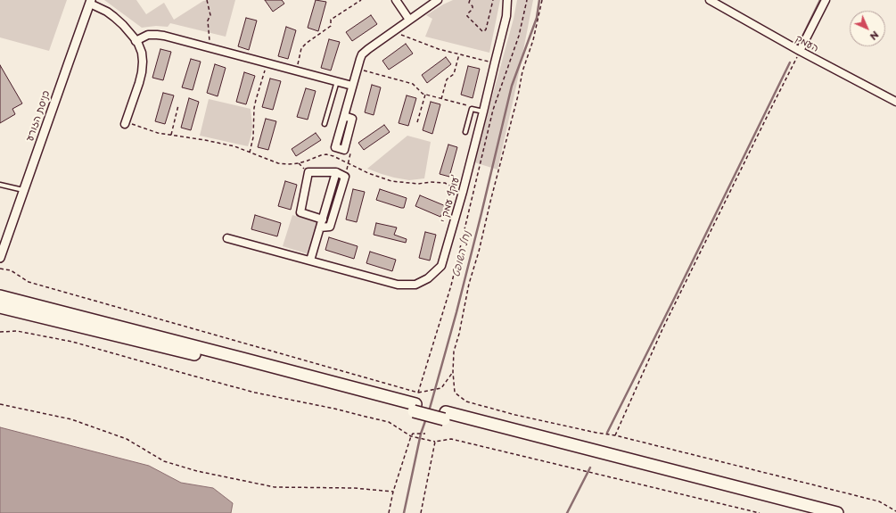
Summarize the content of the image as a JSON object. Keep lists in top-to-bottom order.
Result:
{
  "streets": {
    "street": ["העמק", "כניסת הזורע", "עוקף עמק י’"]
  },
  "water": ["נחל השופט"],
  "north": "bottom right"
}
